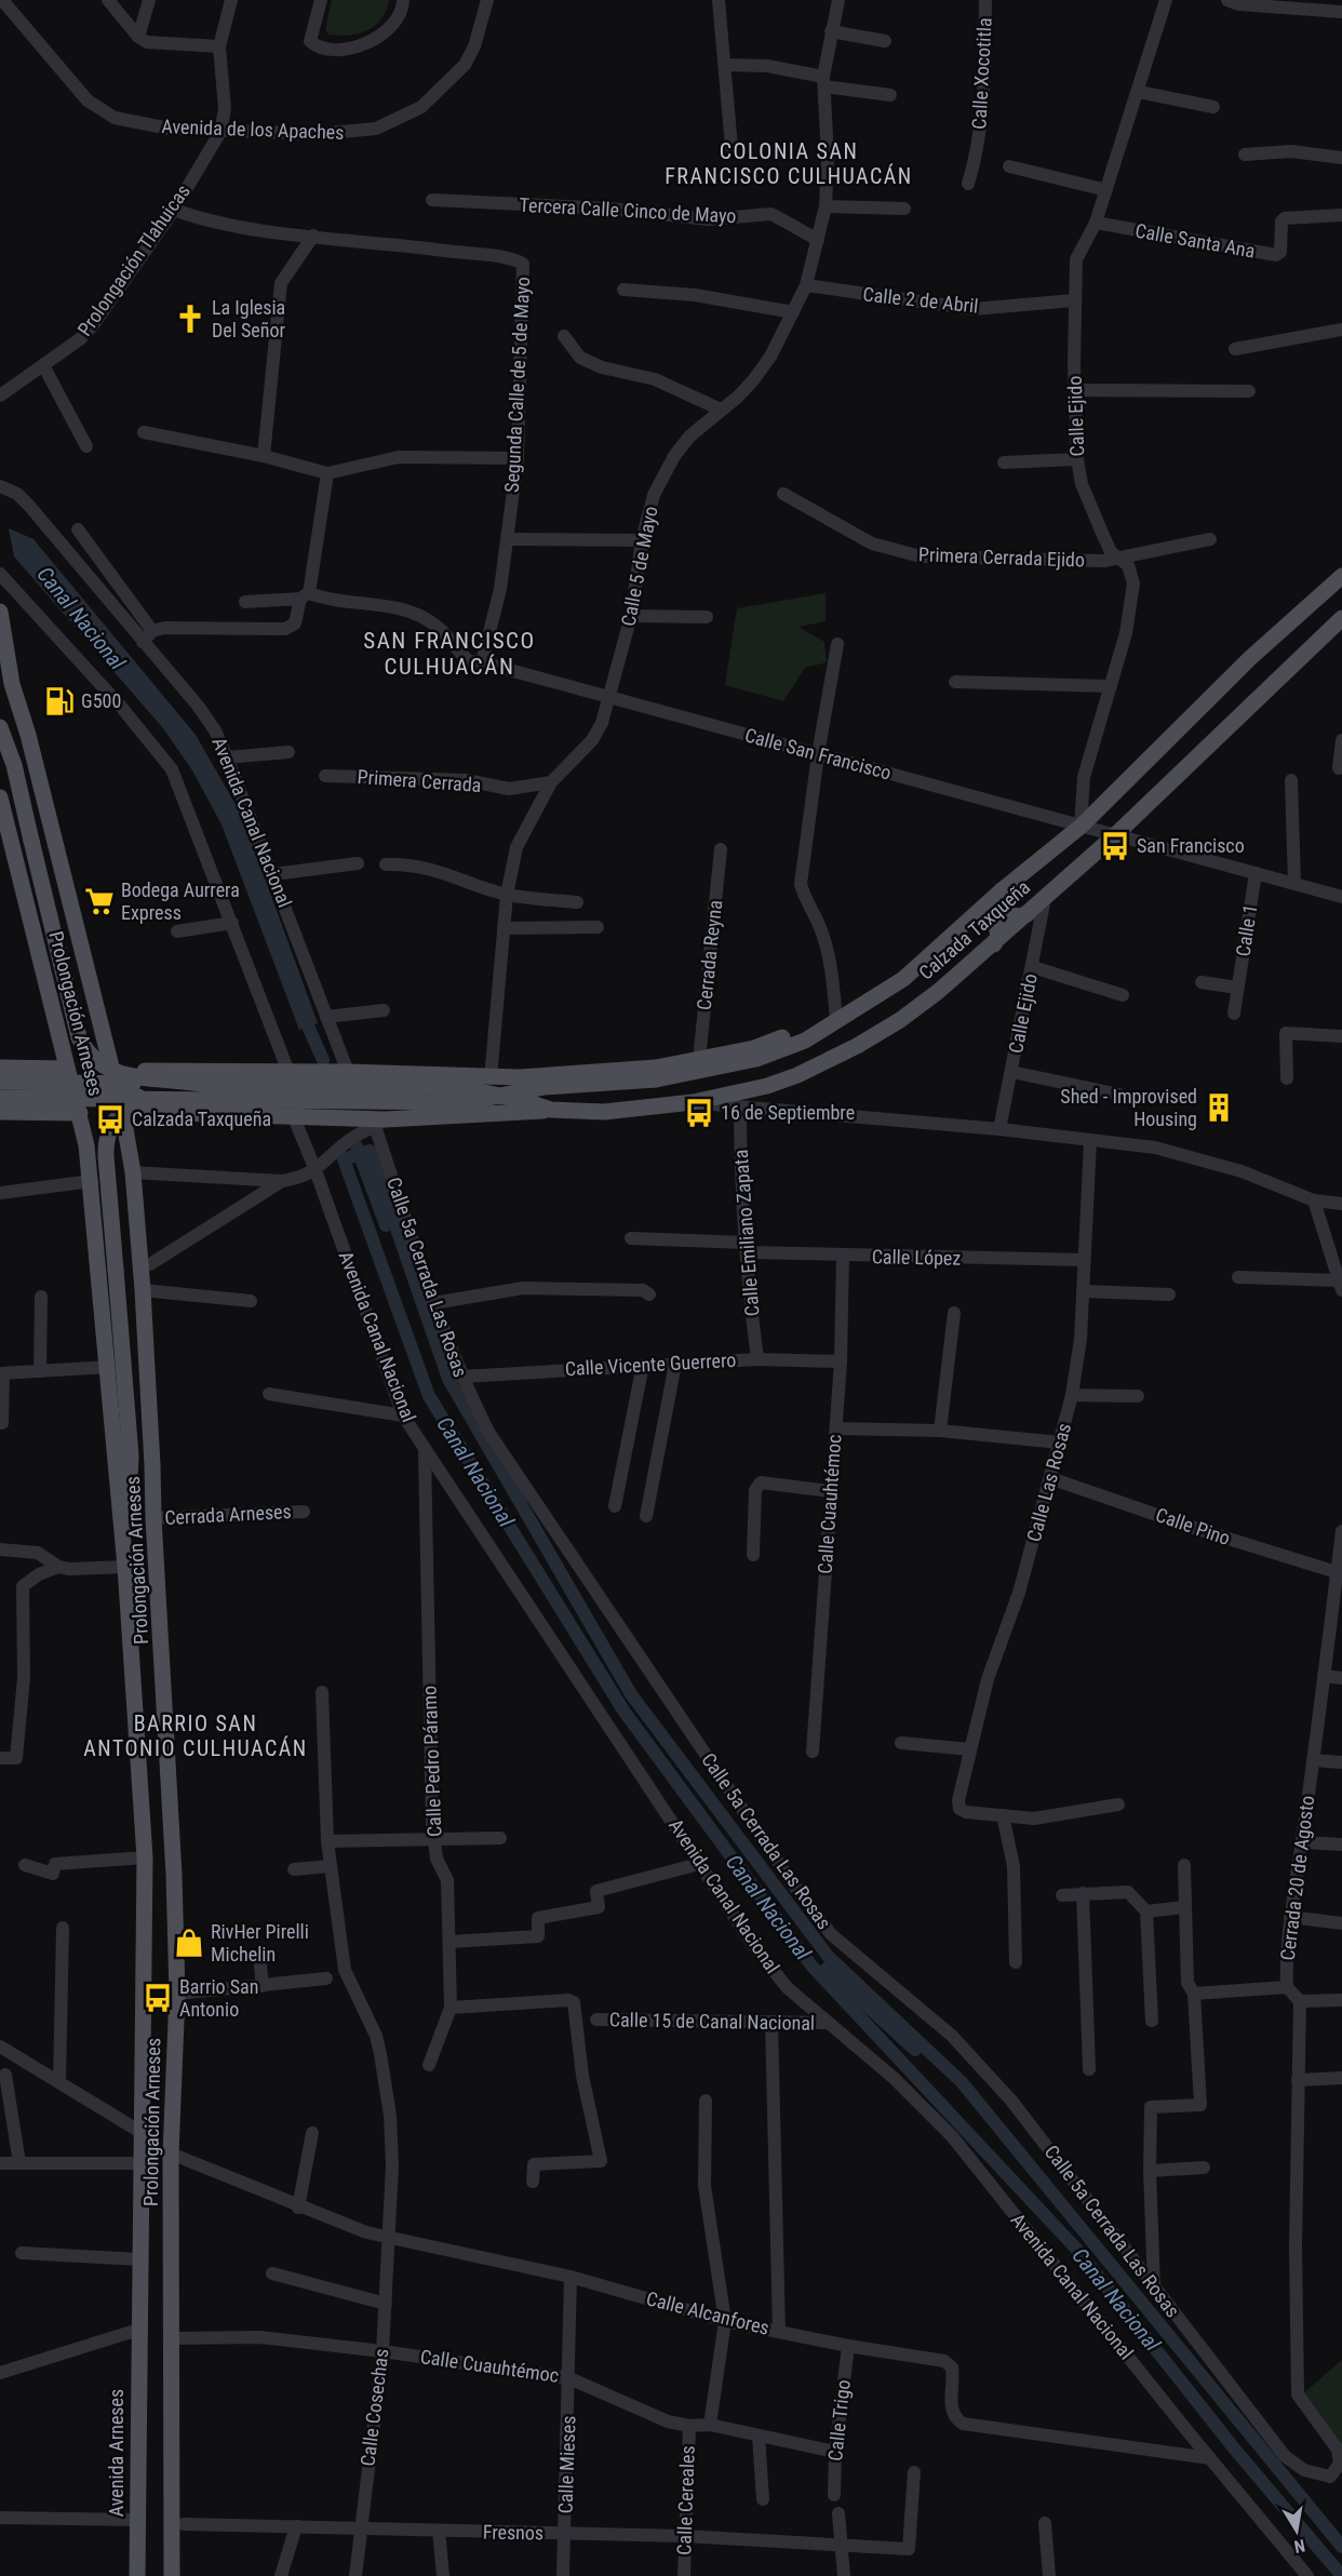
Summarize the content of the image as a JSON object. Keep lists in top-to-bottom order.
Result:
{
  "streets": {
    "main road": ["Calzada Taxqueña", "Prolongación Arneses", "Avenida Arneses"],
    "street": [
      "Calle Xocotitla",
      "Avenida de los Apaches",
      "Tercera Calle Cinco de Mayo",
      "Calle Santa Ana",
      "Prolongación Tlahuicas",
      "Calle 2 de Abril",
      "Segunda Calle de 5 de Mayo",
      "Calle Ejido",
      "Primera Cerrada Ejido",
      "Calle 5 de Mayo",
      "Calle San Francisco",
      "Primera Cerrada",
      "Avenida Canal Nacional",
      "Calle 1",
      "Cerrada Reyna",
      "Calle Emiliano Zapata",
      "Calle López",
      "Calle 5a Cerrada Las Rosas",
      "Calle Vicente Guerrero",
      "Calle Las Rosas",
      "Calle Cuauhtémoc",
      "Cerrada Arneses",
      "Calle Pino",
      "Calle Pedro Páramo",
      "Cerrada 20 de Agosto",
      "Calle 15 de Canal Nacional",
      "Calle Alcanfores",
      "Calle Cosechas",
      "Calle Trigo",
      "Calle Mieses",
      "Calle Cereales",
      "Fresnos"
    ]
  },
  "crossings": [
    ["Avenida de los Apaches", "Prolongación Tlahuicas"],
    ["Tercera Calle Cinco de Mayo", "Calle 5 de Mayo"],
    ["Calle Santa Ana", "Calle Ejido"],
    ["Prolongación Tlahuicas", "Segunda Calle de 5 de Mayo"],
    ["Calle 2 de Abril", "Calle Ejido"],
    ["Calle 2 de Abril", "Calle 5 de Mayo"],
    ["Segunda Calle de 5 de Mayo", "Calle San Francisco"],
    ["Calle Ejido", "Primera Cerrada Ejido"],
    ["Calle Ejido", "Calle San Francisco"],
    ["Calle Ejido", "Calzada Taxqueña"],
    ["Calle 5 de Mayo", "Calle San Francisco"],
    ["Calle 5 de Mayo", "Primera Cerrada"],
    ["Calle 5 de Mayo", "Calzada Taxqueña"],
    ["Calle San Francisco", "Calzada Taxqueña"],
    ["Calle San Francisco", "Calle 1"],
    ["Avenida Canal Nacional", "Calzada Taxqueña"],
    ["Avenida Canal Nacional", "Calle Pedro Páramo"],
    ["Avenida Canal Nacional", "Calle 15 de Canal Nacional"],
    ["Avenida Canal Nacional", "Calle Alcanfores"],
    ["Calzada Taxqueña", "Cerrada Reyna"],
    ["Calzada Taxqueña", "Prolongación Arneses"],
    ["Calzada Taxqueña", "Calle 5a Cerrada Las Rosas"],
    ["Prolongación Arneses", "Calle Cuauhtémoc"],
    ["Prolongación Arneses", "Cerrada Arneses"],
    ["Prolongación Arneses", "Calle Alcanfores"],
    ["Prolongación Arneses", "Avenida Arneses"],
    ["Prolongación Arneses", "Fresnos"],
    ["Calle Emiliano Zapata", "Calle López"],
    ["Calle Emiliano Zapata", "Calle Vicente Guerrero"],
    ["Calle López", "Calle Las Rosas"],
    ["Calle López", "Calle Cuauhtémoc"],
    ["Calle 5a Cerrada Las Rosas", "Calle Vicente Guerrero"],
    ["Calle Vicente Guerrero", "Calle Cuauhtémoc"],
    ["Calle Las Rosas", "Calle Pino"],
    ["Calle Cuauhtémoc", "Calle Cosechas"],
    ["Calle Cuauhtémoc", "Calle Trigo"],
    ["Calle Cuauhtémoc", "Calle Mieses"],
    ["Calle Cuauhtémoc", "Calle Cereales"],
    ["Calle Pino", "Cerrada 20 de Agosto"],
    ["Calle Alcanfores", "Calle Cosechas"],
    ["Calle Alcanfores", "Calle Trigo"],
    ["Calle Alcanfores", "Calle Mieses"],
    ["Calle Alcanfores", "Calle Cereales"],
    ["Calle Cosechas", "Fresnos"],
    ["Calle Mieses", "Fresnos"],
    ["Calle Cereales", "Fresnos"]
  ],
  "districts": ["COLONIA SAN FRANCISCO CULHUACÁN", "SAN FRANCISCO CULHUACÁN", "BARRIO SAN ANTONIO CULHUACÁN"],
  "water": ["Canal Nacional"],
  "places": {
    "church": ["La Iglesia Del Señor"],
    "fuel station": ["G500"],
    "bus stop": [
      "San Francisco",
      "16 de Septiembre",
      "Calzada Taxqueña",
      "Barrio San Antonio"
    ],
    "supermarket": ["Bodega Aurrera Express"],
    "building": ["Shed - Improvised Housing"],
    "shop": ["RivHer Pirelli Michelin"]
  },
  "north": "bottom"
}
